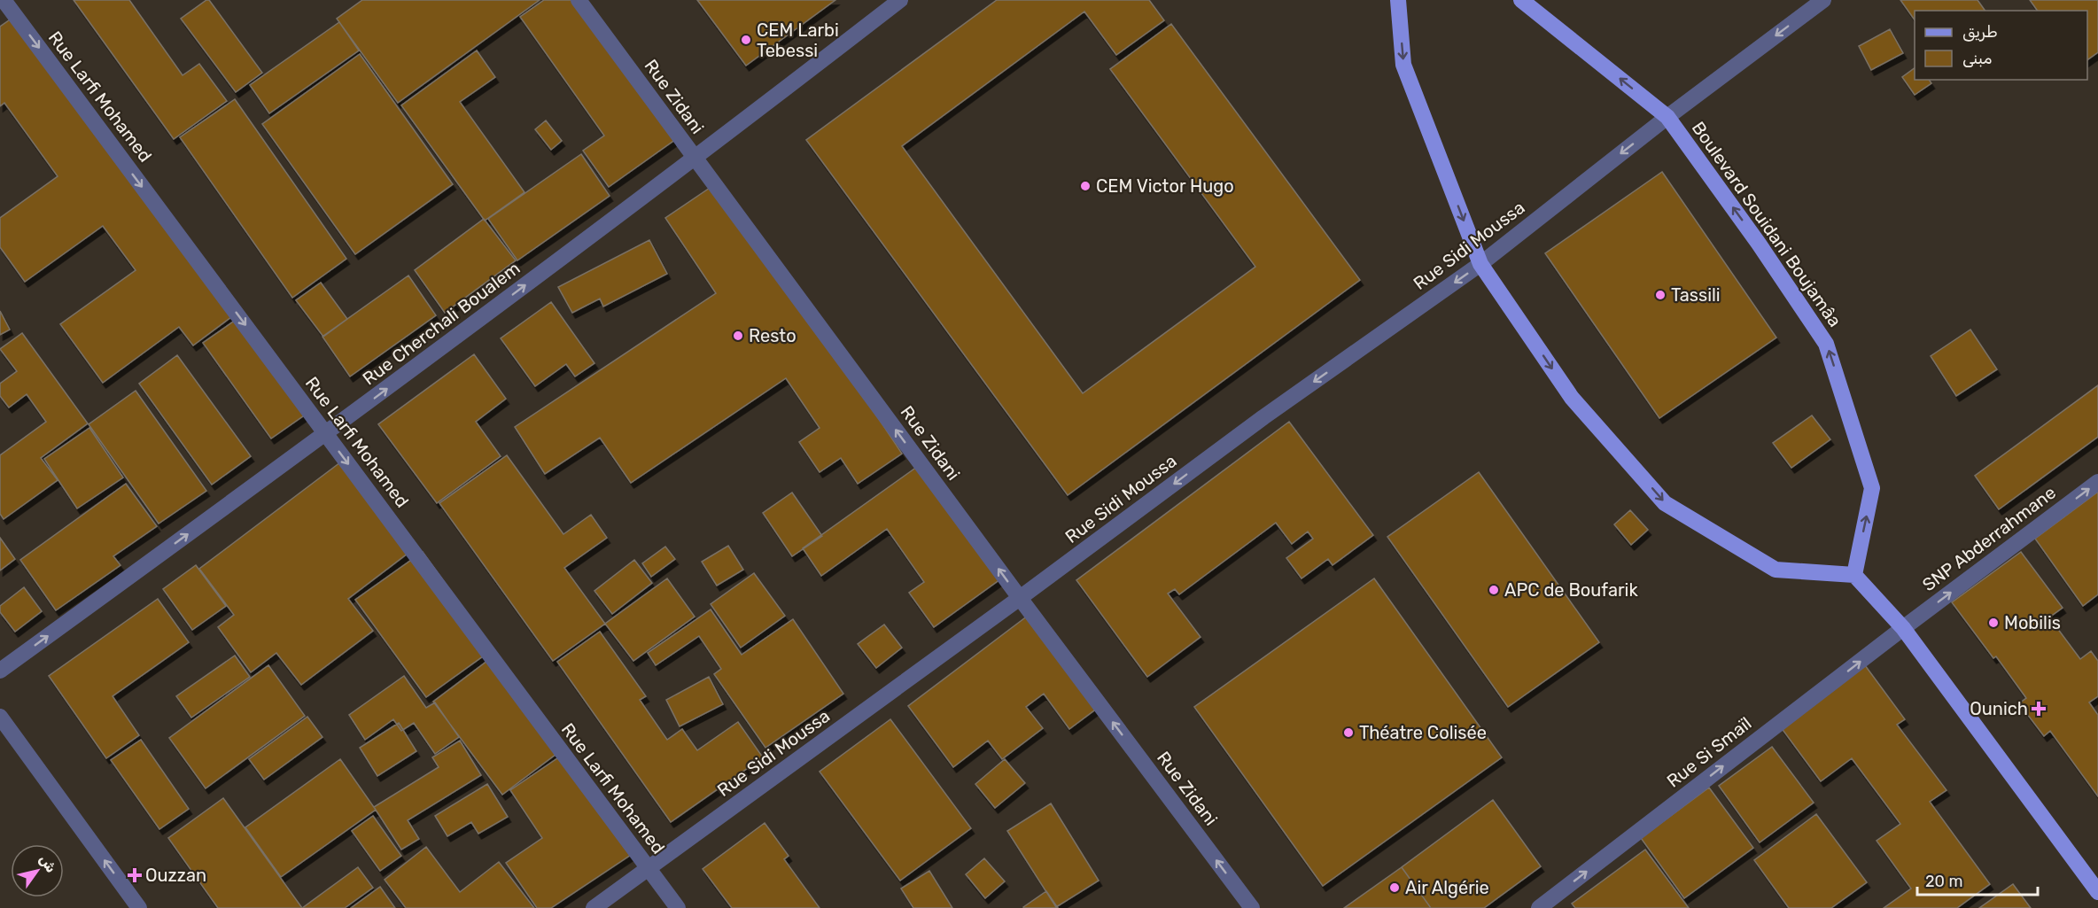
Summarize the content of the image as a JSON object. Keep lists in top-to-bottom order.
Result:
{
  "streets": {
    "main road": ["Boulevard Souidani Boujamâa"],
    "street": [
      "Rue Larfi Mohamed",
      "Rue Zidani",
      "Rue Sidi Moussa",
      "Rue Cherchali Boualem",
      "SNP Abderrahmane",
      "Rue Si Smaïl"
    ]
  },
  "crossings": [
    ["Rue Larfi Mohamed", "Rue Sidi Moussa"],
    ["Rue Larfi Mohamed", "Rue Cherchali Boualem"],
    ["Rue Zidani", "Rue Sidi Moussa"],
    ["Rue Zidani", "Rue Cherchali Boualem"],
    ["Boulevard Souidani Boujamâa", "Rue Sidi Moussa"],
    ["SNP Abderrahmane", "Rue Si Smaïl"]
  ],
  "one_way": [
    "Rue Larfi Mohamed",
    "Rue Zidani",
    "Boulevard Souidani Boujamâa",
    "Rue Sidi Moussa",
    "Rue Cherchali Boualem",
    "SNP Abderrahmane",
    "Rue Si Smaïl"
  ],
  "places": {
    "other": [
      "CEM Larbi Tebessi",
      "CEM Victor Hugo",
      "Tassili",
      "Resto",
      "APC de Boufarik",
      "Mobilis",
      "Théatre Colisée",
      "Air Algérie"
    ],
    "health": ["Ounich", "Ouzzan"]
  },
  "legend": ["طريق", "مبنى"],
  "scale_bar": "20 m",
  "north": "top right"
}
